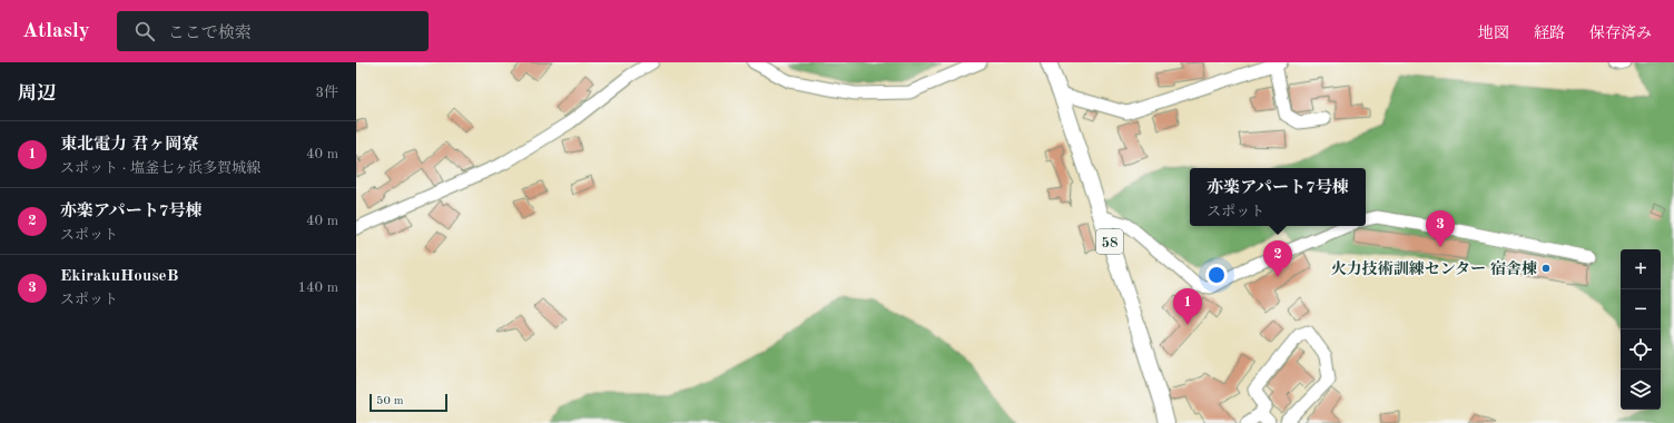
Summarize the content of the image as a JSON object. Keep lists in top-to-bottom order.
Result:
{
  "streets": {
    "main road": ["58"]
  },
  "places": ["火力技術訓練センター 宿舎棟"],
  "scale_bar": "50 m",
  "page": {
    "header": "Atlasly",
    "search": "ここで検索",
    "nav": ["地図", "経路", "保存済み"],
    "heading": ["周辺", "3件"],
    "list": [
      {
        "mark": "1",
        "name": "東北電力 君ヶ岡寮",
        "note": "スポット · 塩釜七ヶ浜多賀城線",
        "value": "40 m"
      },
      {
        "mark": "2",
        "name": "亦楽アパート7号棟",
        "note": "スポット",
        "value": "40 m"
      },
      {
        "mark": "3",
        "name": "EkirakuHouseB",
        "note": "スポット",
        "value": "140 m"
      }
    ],
    "popup": ["亦楽アパート7号棟", "スポット"],
    "pins": ["3", "2", "1"],
    "map_buttons": ["+", "−"],
    "scale": "50 m"
  }
}
